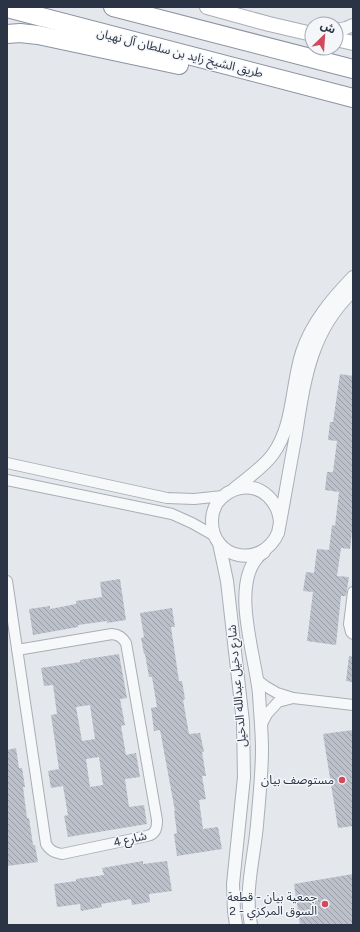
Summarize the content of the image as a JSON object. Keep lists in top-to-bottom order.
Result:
{
  "streets": {
    "highway": ["طريق الشيخ زايد بن سلطان آل نهيان"],
    "street": ["شارع دخيل عبدالله الدخيل", "شارع 4"]
  },
  "places": ["مستوصف بيان", "جمعية بيان - قطعة 2 - السوق المركزي"],
  "north": "top right"
}
